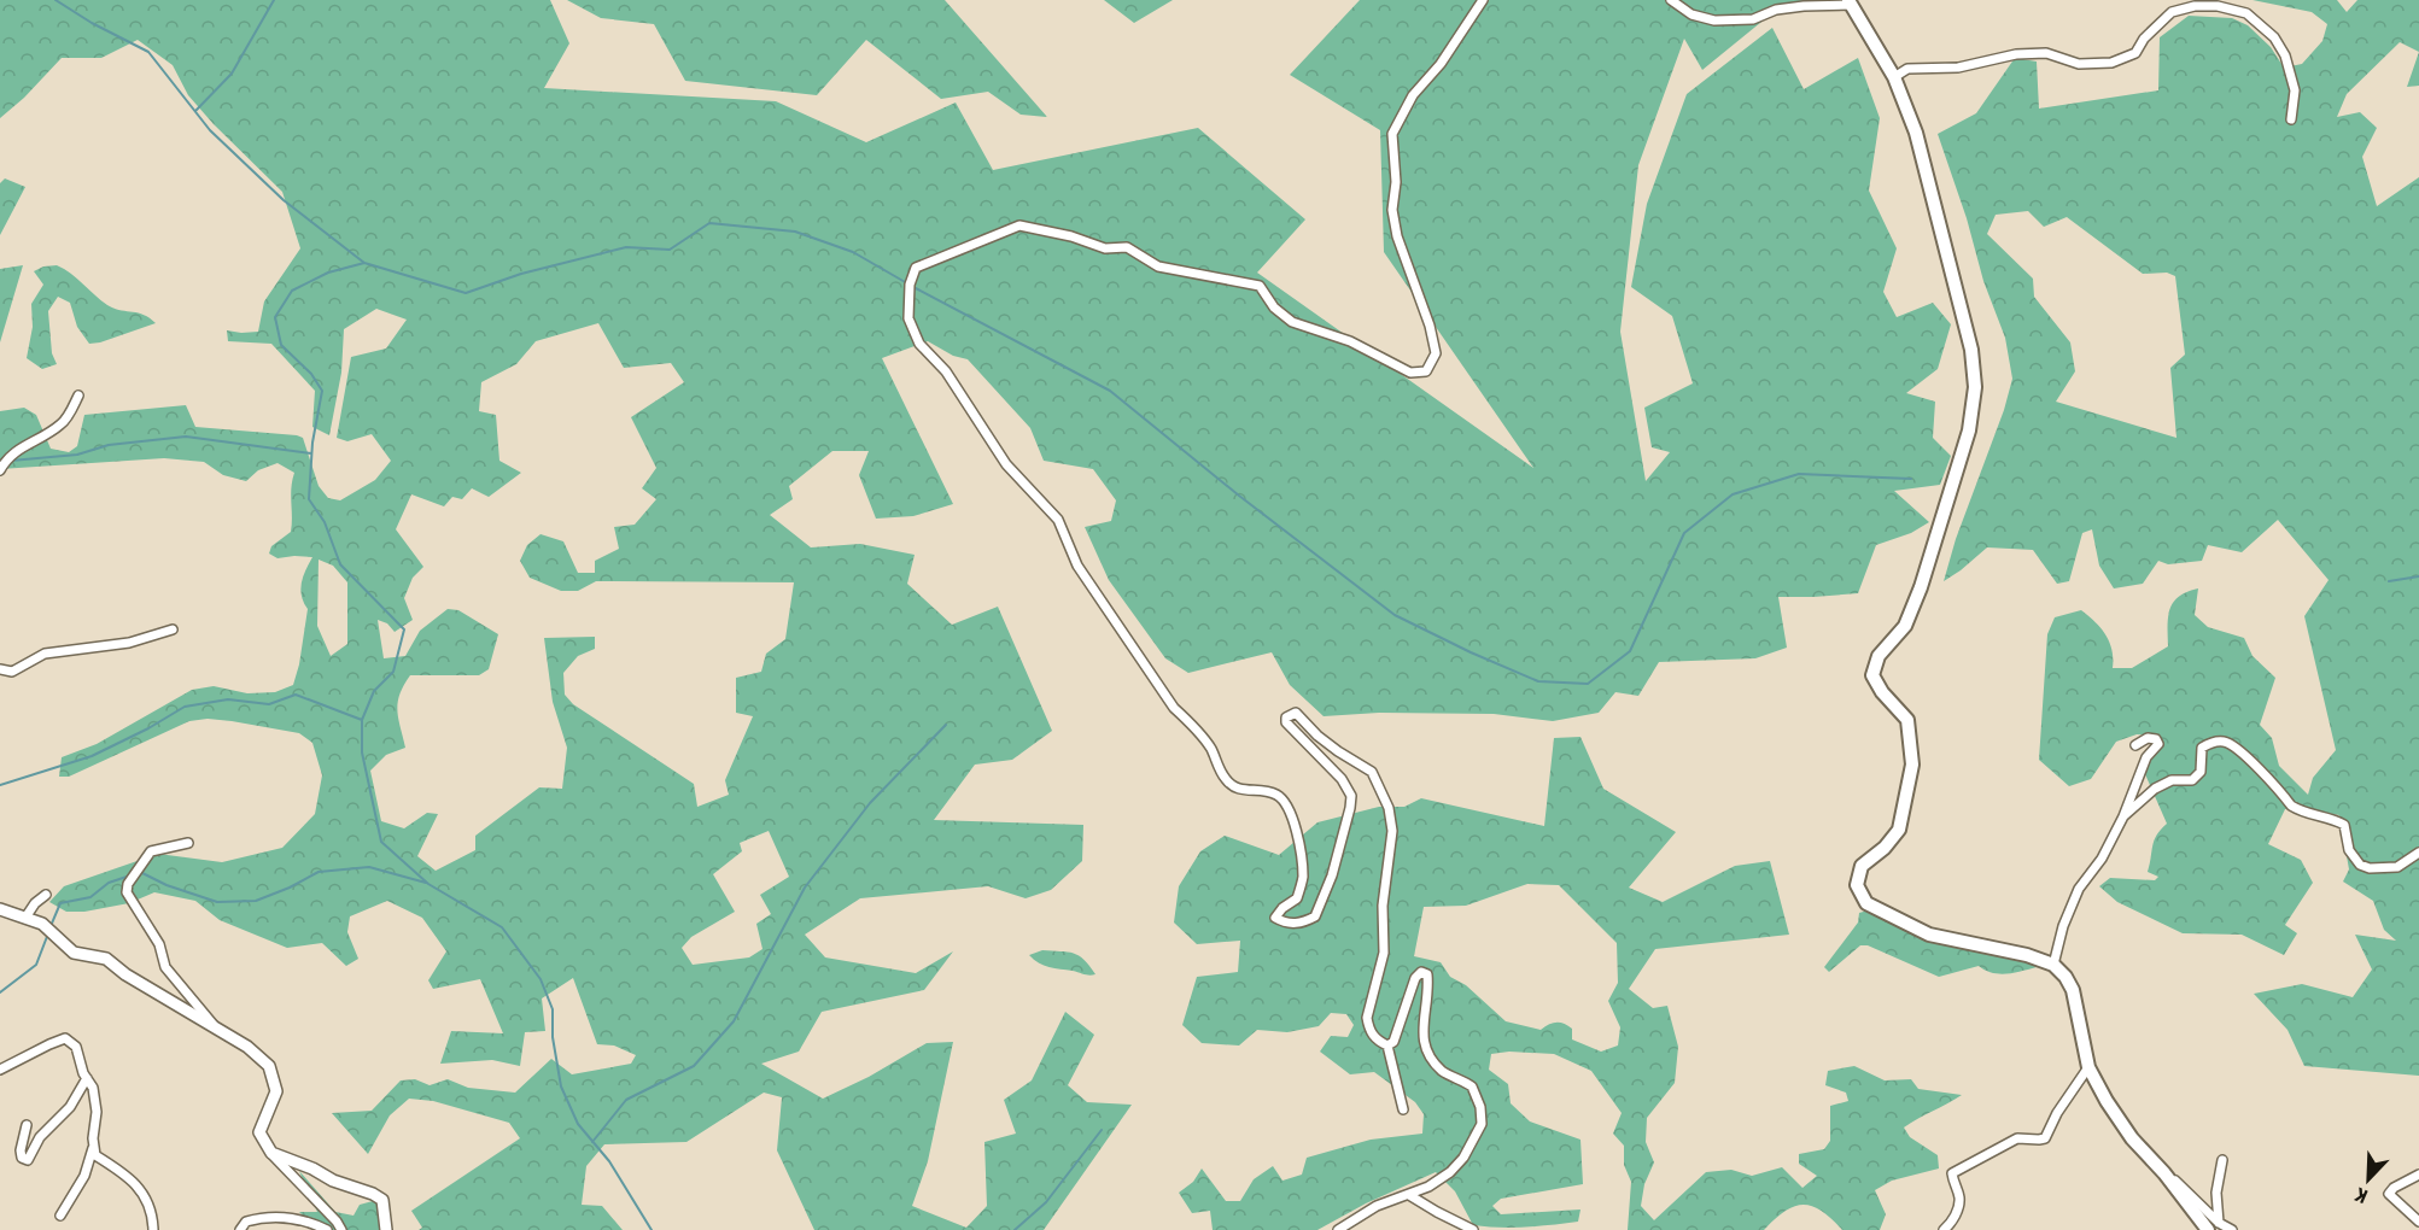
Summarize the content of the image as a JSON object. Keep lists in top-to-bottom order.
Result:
{
  "north": "bottom left"
}
